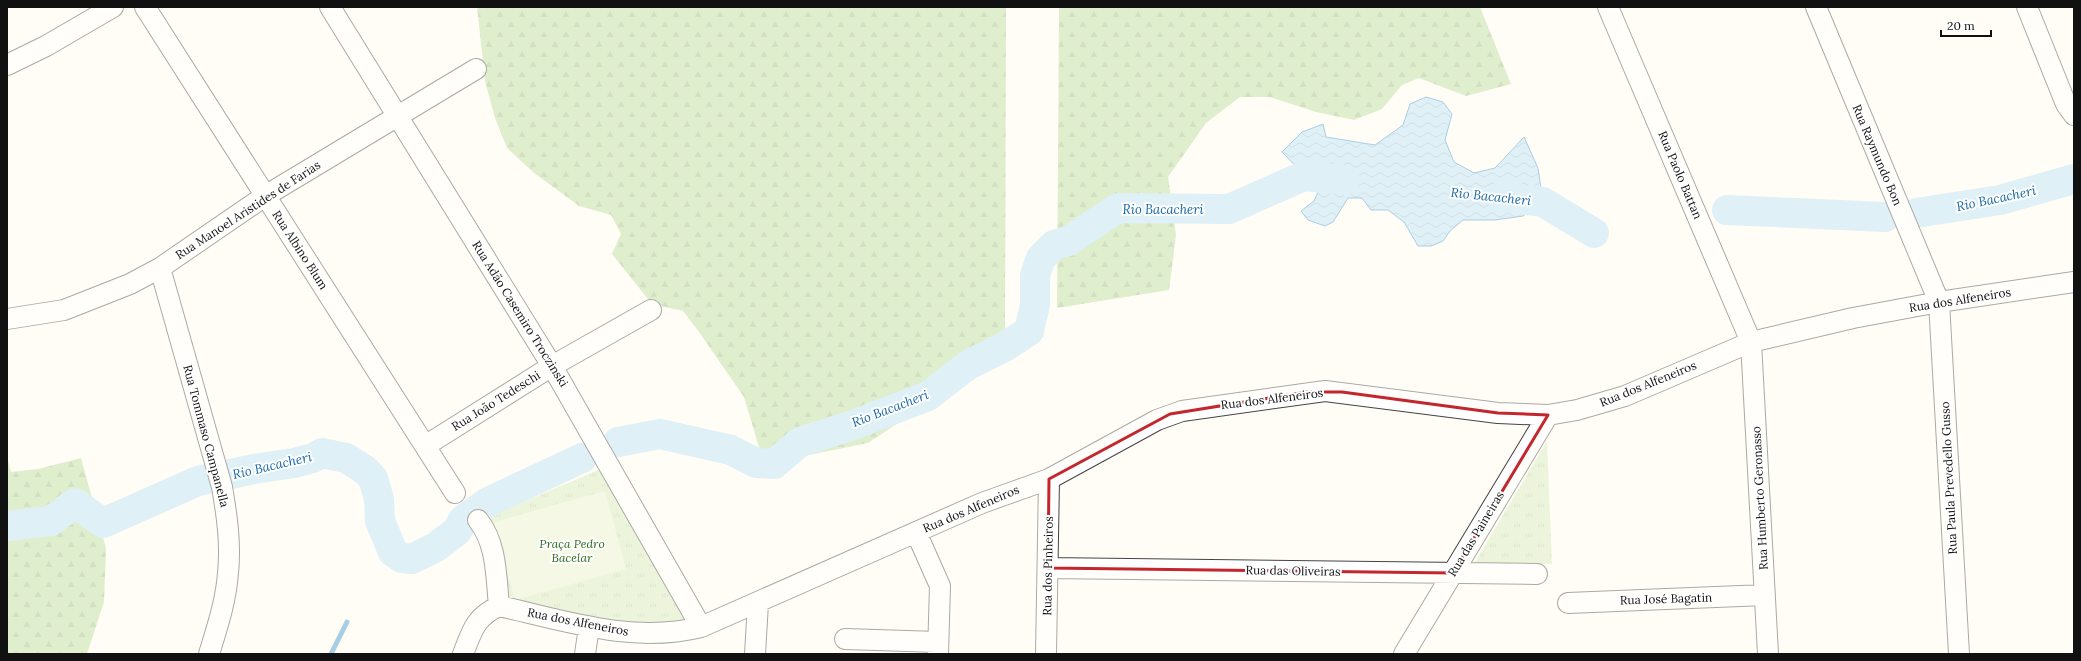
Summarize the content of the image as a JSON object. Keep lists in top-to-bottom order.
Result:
{
  "streets": {
    "street": [
      "Rua Raymundo Bon",
      "Rua Paolo Battan",
      "Rua Manoel Aristides de Farias",
      "Rua Albino Blum",
      "Rua dos Alfeneiros",
      "Rua Adão Casemiro Troczinski",
      "Rua João Tedeschi",
      "Rua Tommaso Campanella",
      "Rua Paula Prevedello Gusso",
      "Rua Humberto Geronasso",
      "Rua das Paineiras",
      "Rua dos Pinheiros",
      "Rua das Oliveiras",
      "Rua José Bagatin"
    ]
  },
  "crossings": [
    ["Rua Raymundo Bon", "Rua dos Alfeneiros"],
    ["Rua Raymundo Bon", "Rua Paula Prevedello Gusso"],
    ["Rua Paolo Battan", "Rua dos Alfeneiros"],
    ["Rua Paolo Battan", "Rua Humberto Geronasso"],
    ["Rua Manoel Aristides de Farias", "Rua Albino Blum"],
    ["Rua Manoel Aristides de Farias", "Rua Adão Casemiro Troczinski"],
    ["Rua Manoel Aristides de Farias", "Rua Tommaso Campanella"],
    ["Rua Albino Blum", "Rua João Tedeschi"],
    ["Rua dos Alfeneiros", "Rua Adão Casemiro Troczinski"],
    ["Rua dos Alfeneiros", "Rua Paula Prevedello Gusso"],
    ["Rua dos Alfeneiros", "Rua Humberto Geronasso"],
    ["Rua dos Alfeneiros", "Rua das Paineiras"],
    ["Rua dos Alfeneiros", "Rua dos Pinheiros"],
    ["Rua Adão Casemiro Troczinski", "Rua João Tedeschi"],
    ["Rua Humberto Geronasso", "Rua José Bagatin"],
    ["Rua das Paineiras", "Rua das Oliveiras"],
    ["Rua dos Pinheiros", "Rua das Oliveiras"]
  ],
  "water": ["Rio Bacacheri"],
  "parks": ["Praça Pedro Bacelar"],
  "scale_bar": "20 m"
}
